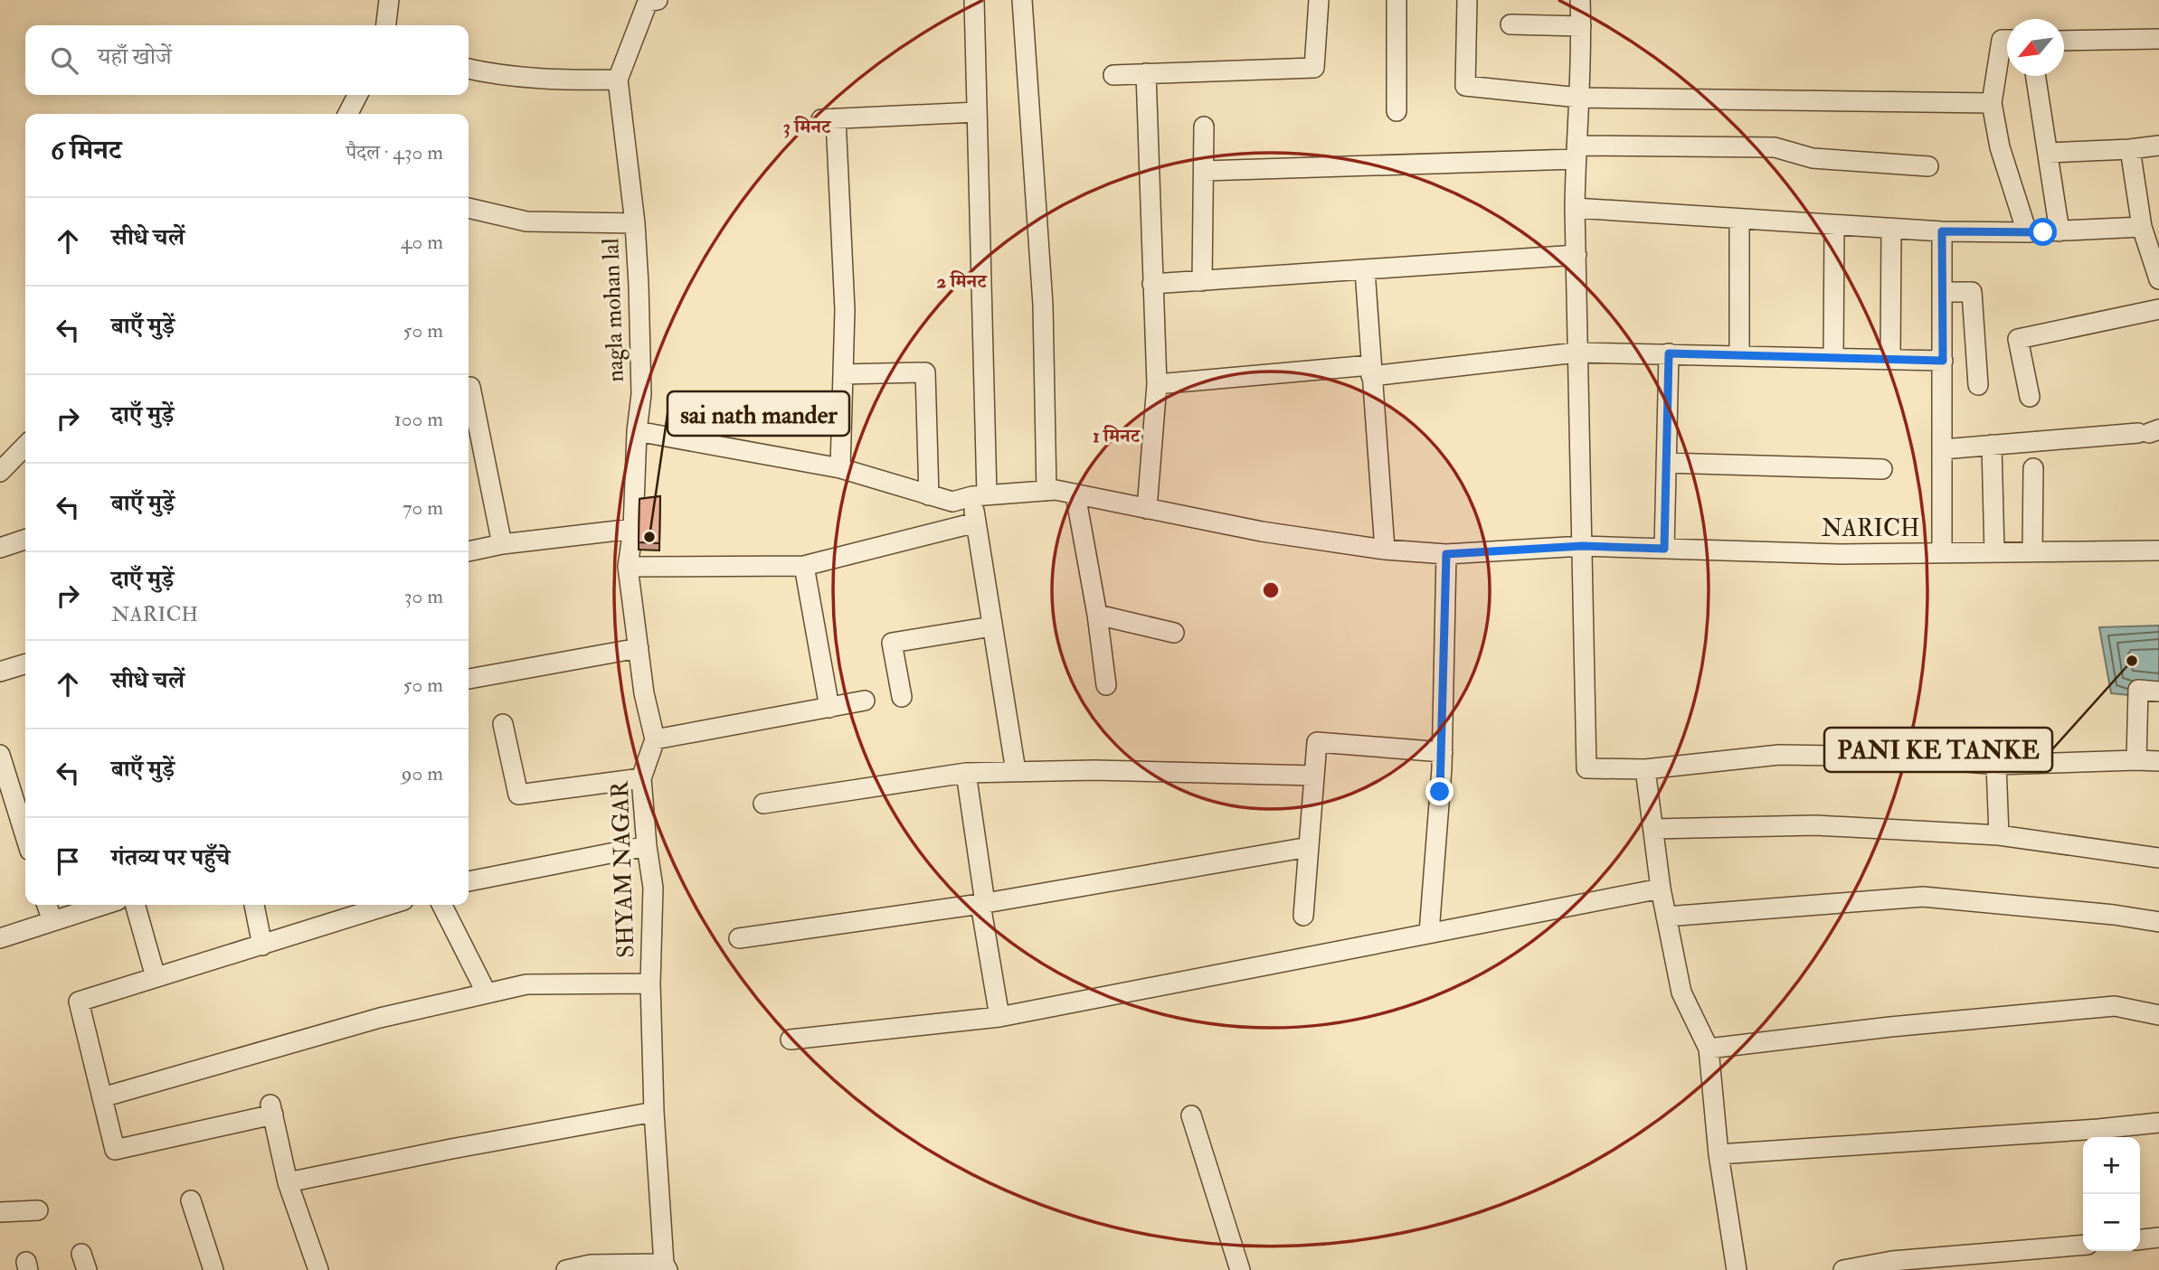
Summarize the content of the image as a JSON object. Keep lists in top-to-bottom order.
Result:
{
  "streets": {
    "street": ["nagla mohan lal", "NARICH", "SHYAM NAGAR"]
  },
  "crossings": [
    ["nagla mohan lal", "NARICH"]
  ],
  "places": ["sai nath mander", "PANI KE TANKE"],
  "north": "bottom left",
  "page": {
    "search": "यहाँ खोजें",
    "heading": ["6 मिनट", "पैदल · 430 m"],
    "list": [
      ["सीधे चलें", "40 m"],
      ["बाएँ मुड़ें", "50 m"],
      ["दाएँ मुड़ें", "100 m"],
      ["बाएँ मुड़ें", "70 m"],
      ["दाएँ मुड़ें", "NARICH", "30 m"],
      ["सीधे चलें", "50 m"],
      ["बाएँ मुड़ें", "90 m"],
      "गंतव्य पर पहुँचे"
    ],
    "map_buttons": ["+", "−"]
  },
  "rings": ["3 मिनट", "2 मिनट", "1 मिनट"]
}
